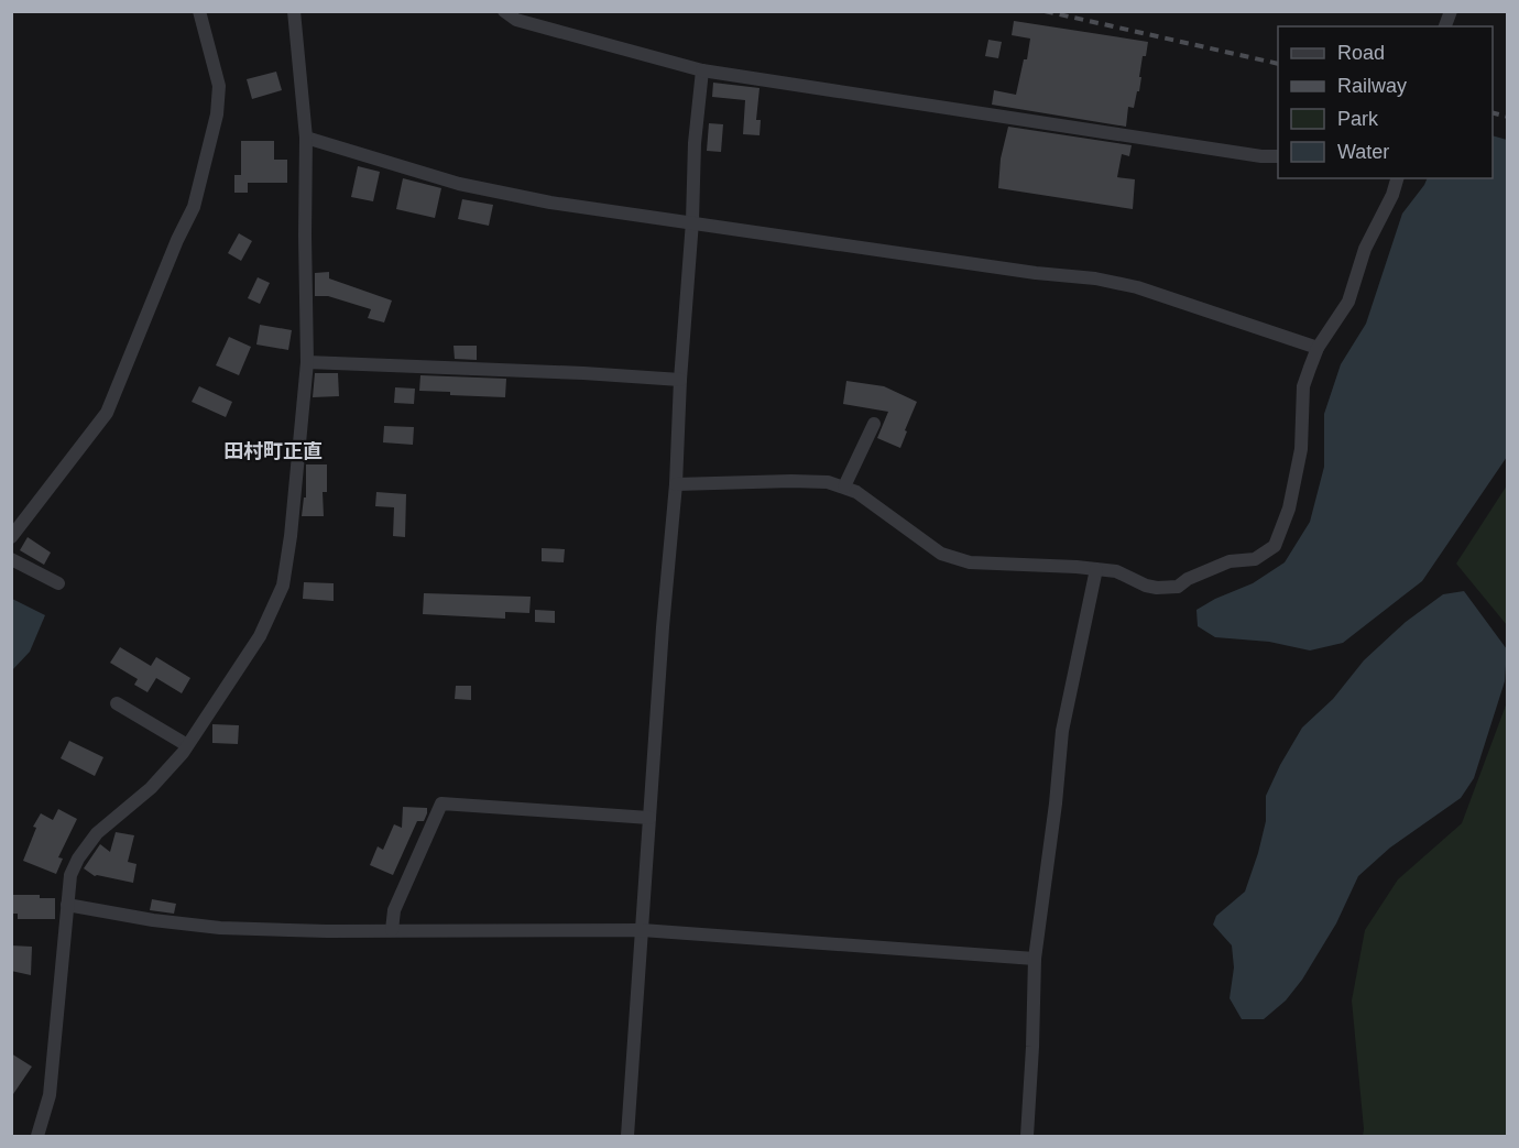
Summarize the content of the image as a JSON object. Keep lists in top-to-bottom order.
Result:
{
  "districts": ["田村町正直"],
  "legend": [
    "Road",
    "Railway",
    "Park",
    "Water"
  ]
}
